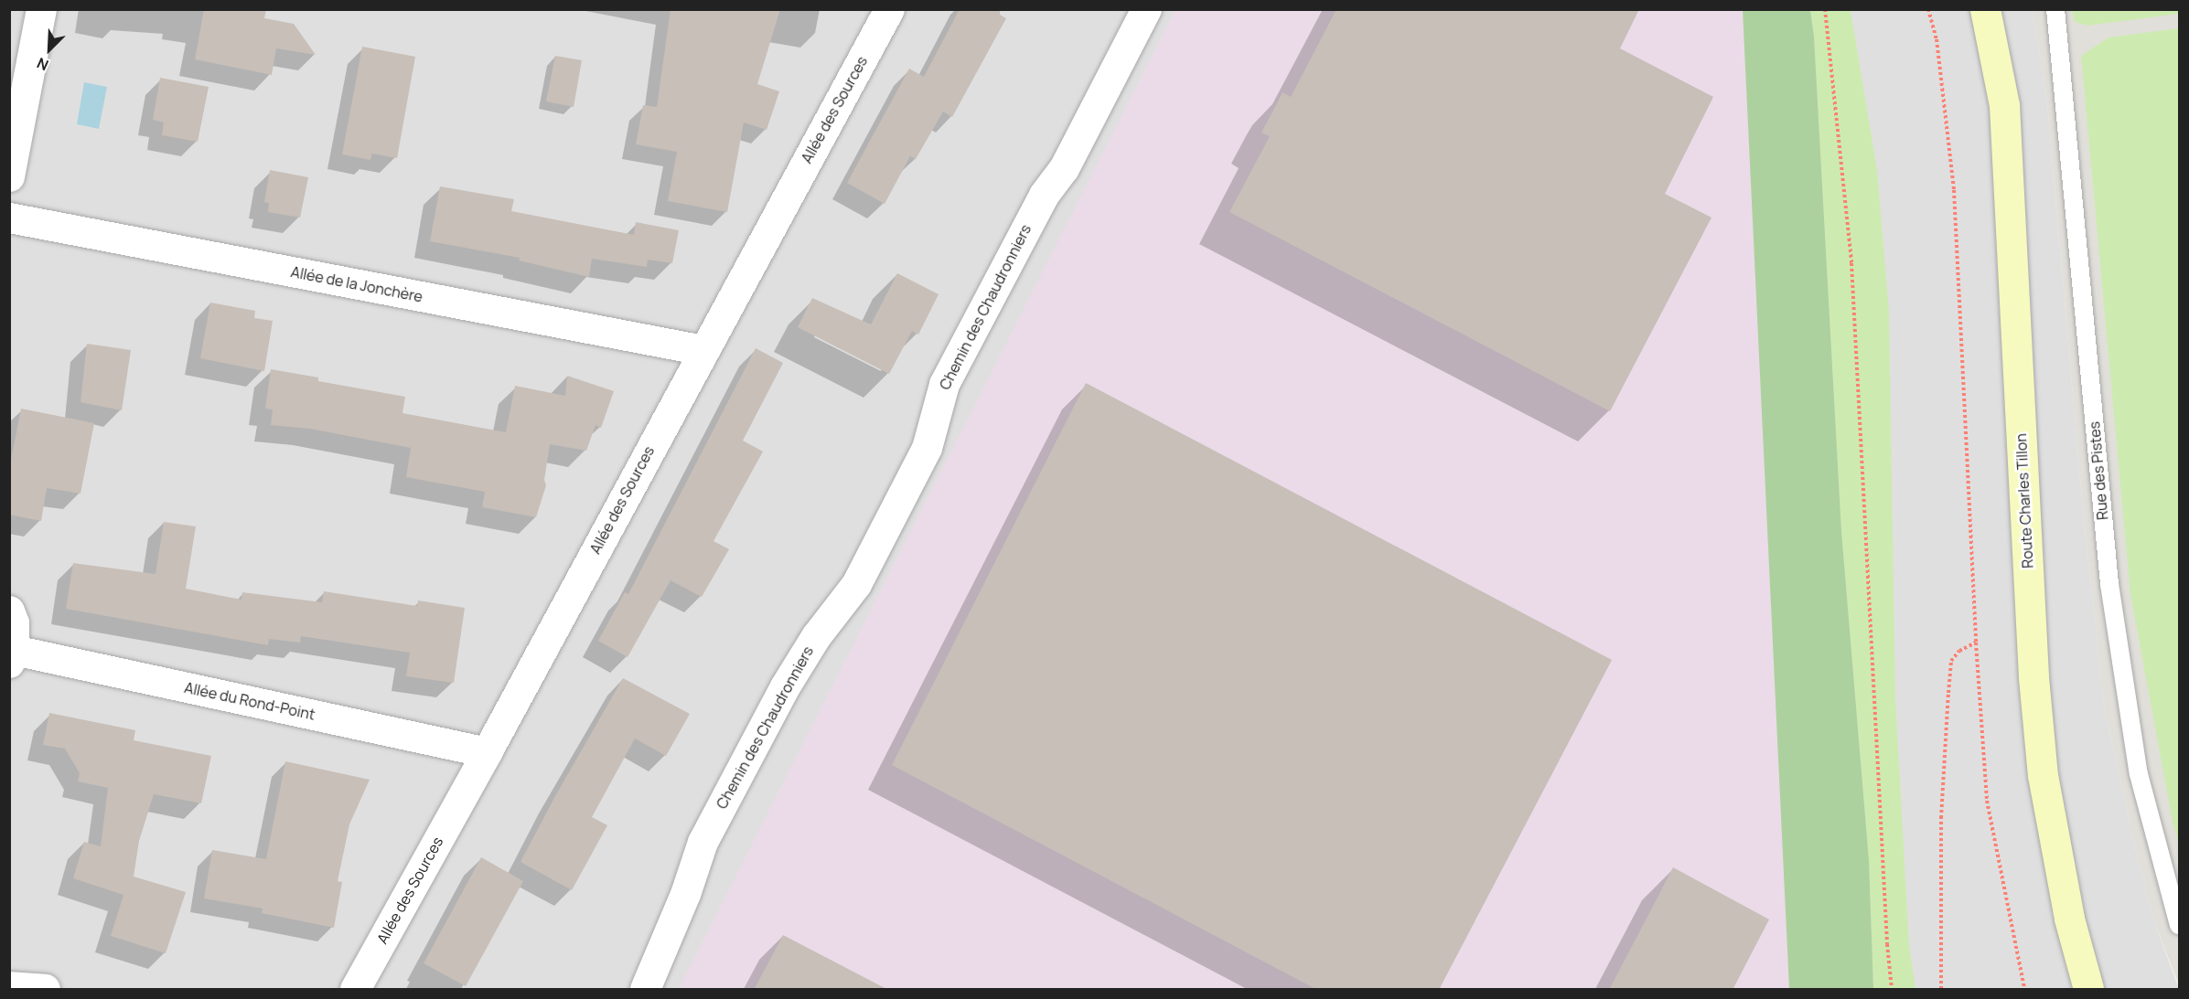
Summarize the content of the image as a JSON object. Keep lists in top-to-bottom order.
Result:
{
  "streets": {
    "main road": ["Route Charles Tillon"],
    "street": [
      "Allée des Sources",
      "Allée de la Jonchère",
      "Chemin des Chaudronniers",
      "Allée du Rond-Point"
    ],
    "lane": ["Rue des Pistes"]
  },
  "crossings": [
    ["Allée des Sources", "Allée de la Jonchère"],
    ["Allée des Sources", "Allée du Rond-Point"]
  ],
  "north": "bottom left"
}
